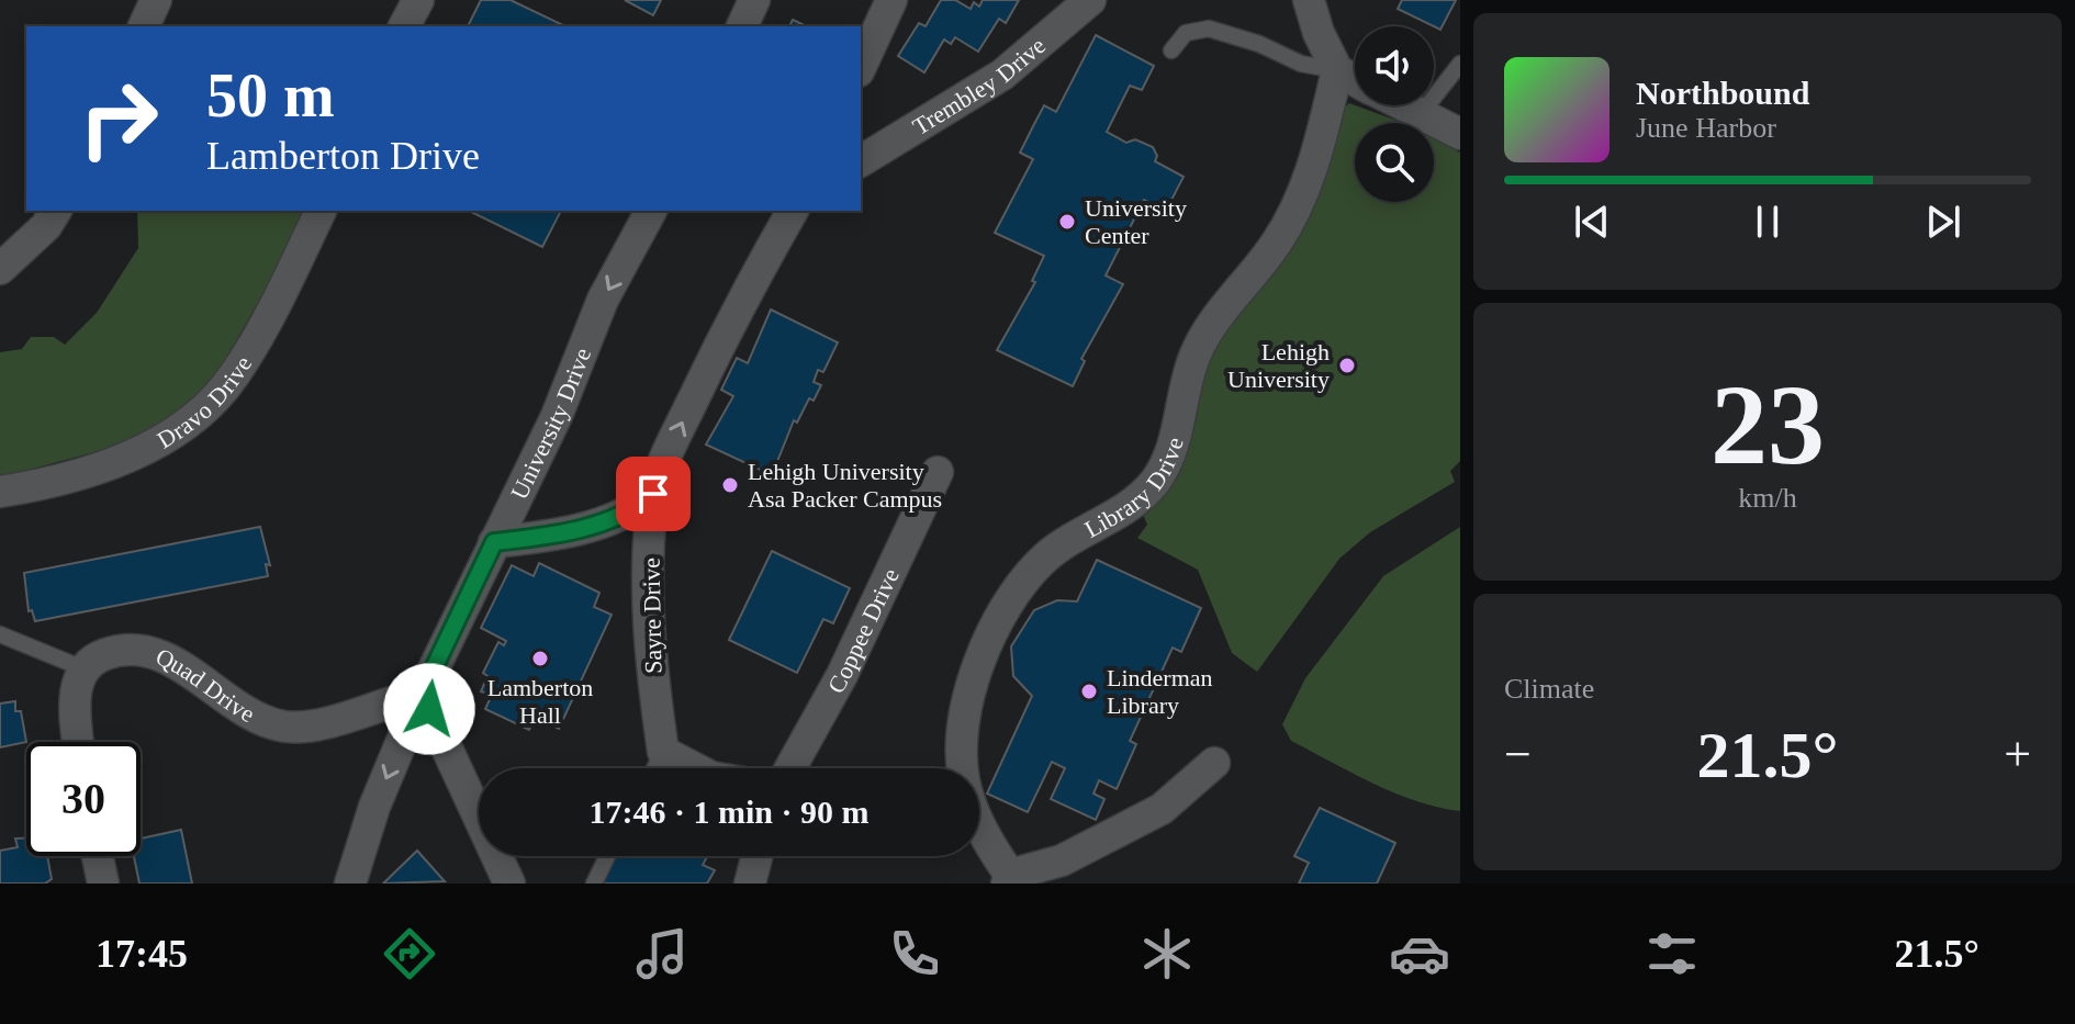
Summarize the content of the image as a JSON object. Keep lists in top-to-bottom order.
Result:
{
  "streets": {
    "street": [
      "Trembley Drive",
      "Dravo Drive",
      "University Drive",
      "Library Drive",
      "Sayre Drive",
      "Coppee Drive",
      "Quad Drive"
    ]
  },
  "crossings": [
    ["University Drive", "Quad Drive"]
  ],
  "one_way": ["University Drive", "Sayre Drive"],
  "places": [
    "University Center",
    "Lehigh University",
    "Lehigh University Asa Packer Campus",
    "Lamberton Hall",
    "Linderman Library"
  ],
  "page": {
    "turn": ["50 m", "Lamberton Drive"],
    "song": ["Northbound", "June Harbor"],
    "tile": [
      ["23", "km/h"],
      "Climate"
    ],
    "heat": ["−", "21.5°", "+"],
    "limit": "30",
    "trip": "17:46 · 1 min · 90 m",
    "tabs": ["17:45", "21.5°"]
  }
}
